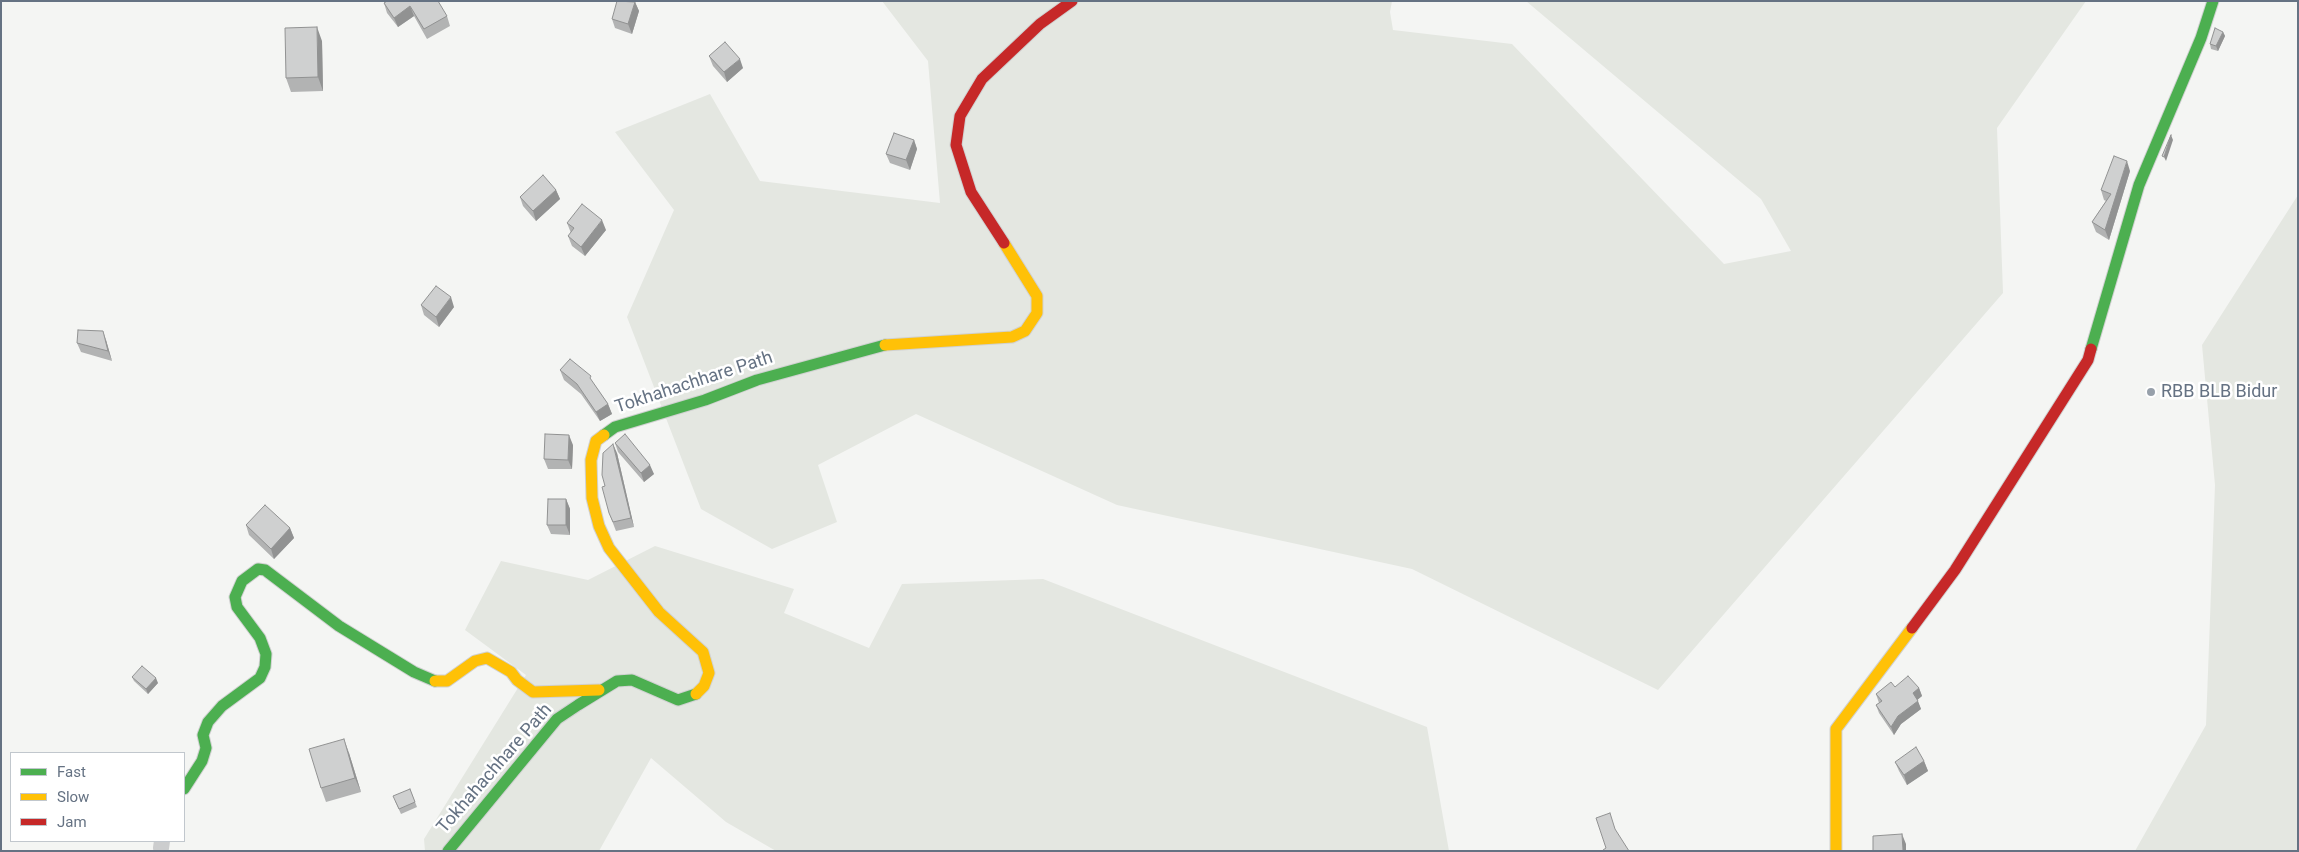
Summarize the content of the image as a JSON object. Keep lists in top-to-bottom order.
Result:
{
  "streets": {
    "street": ["Tokhahachhare Path"]
  },
  "places": ["RBB BLB Bidur"],
  "legend": ["Fast", "Slow", "Jam"]
}
